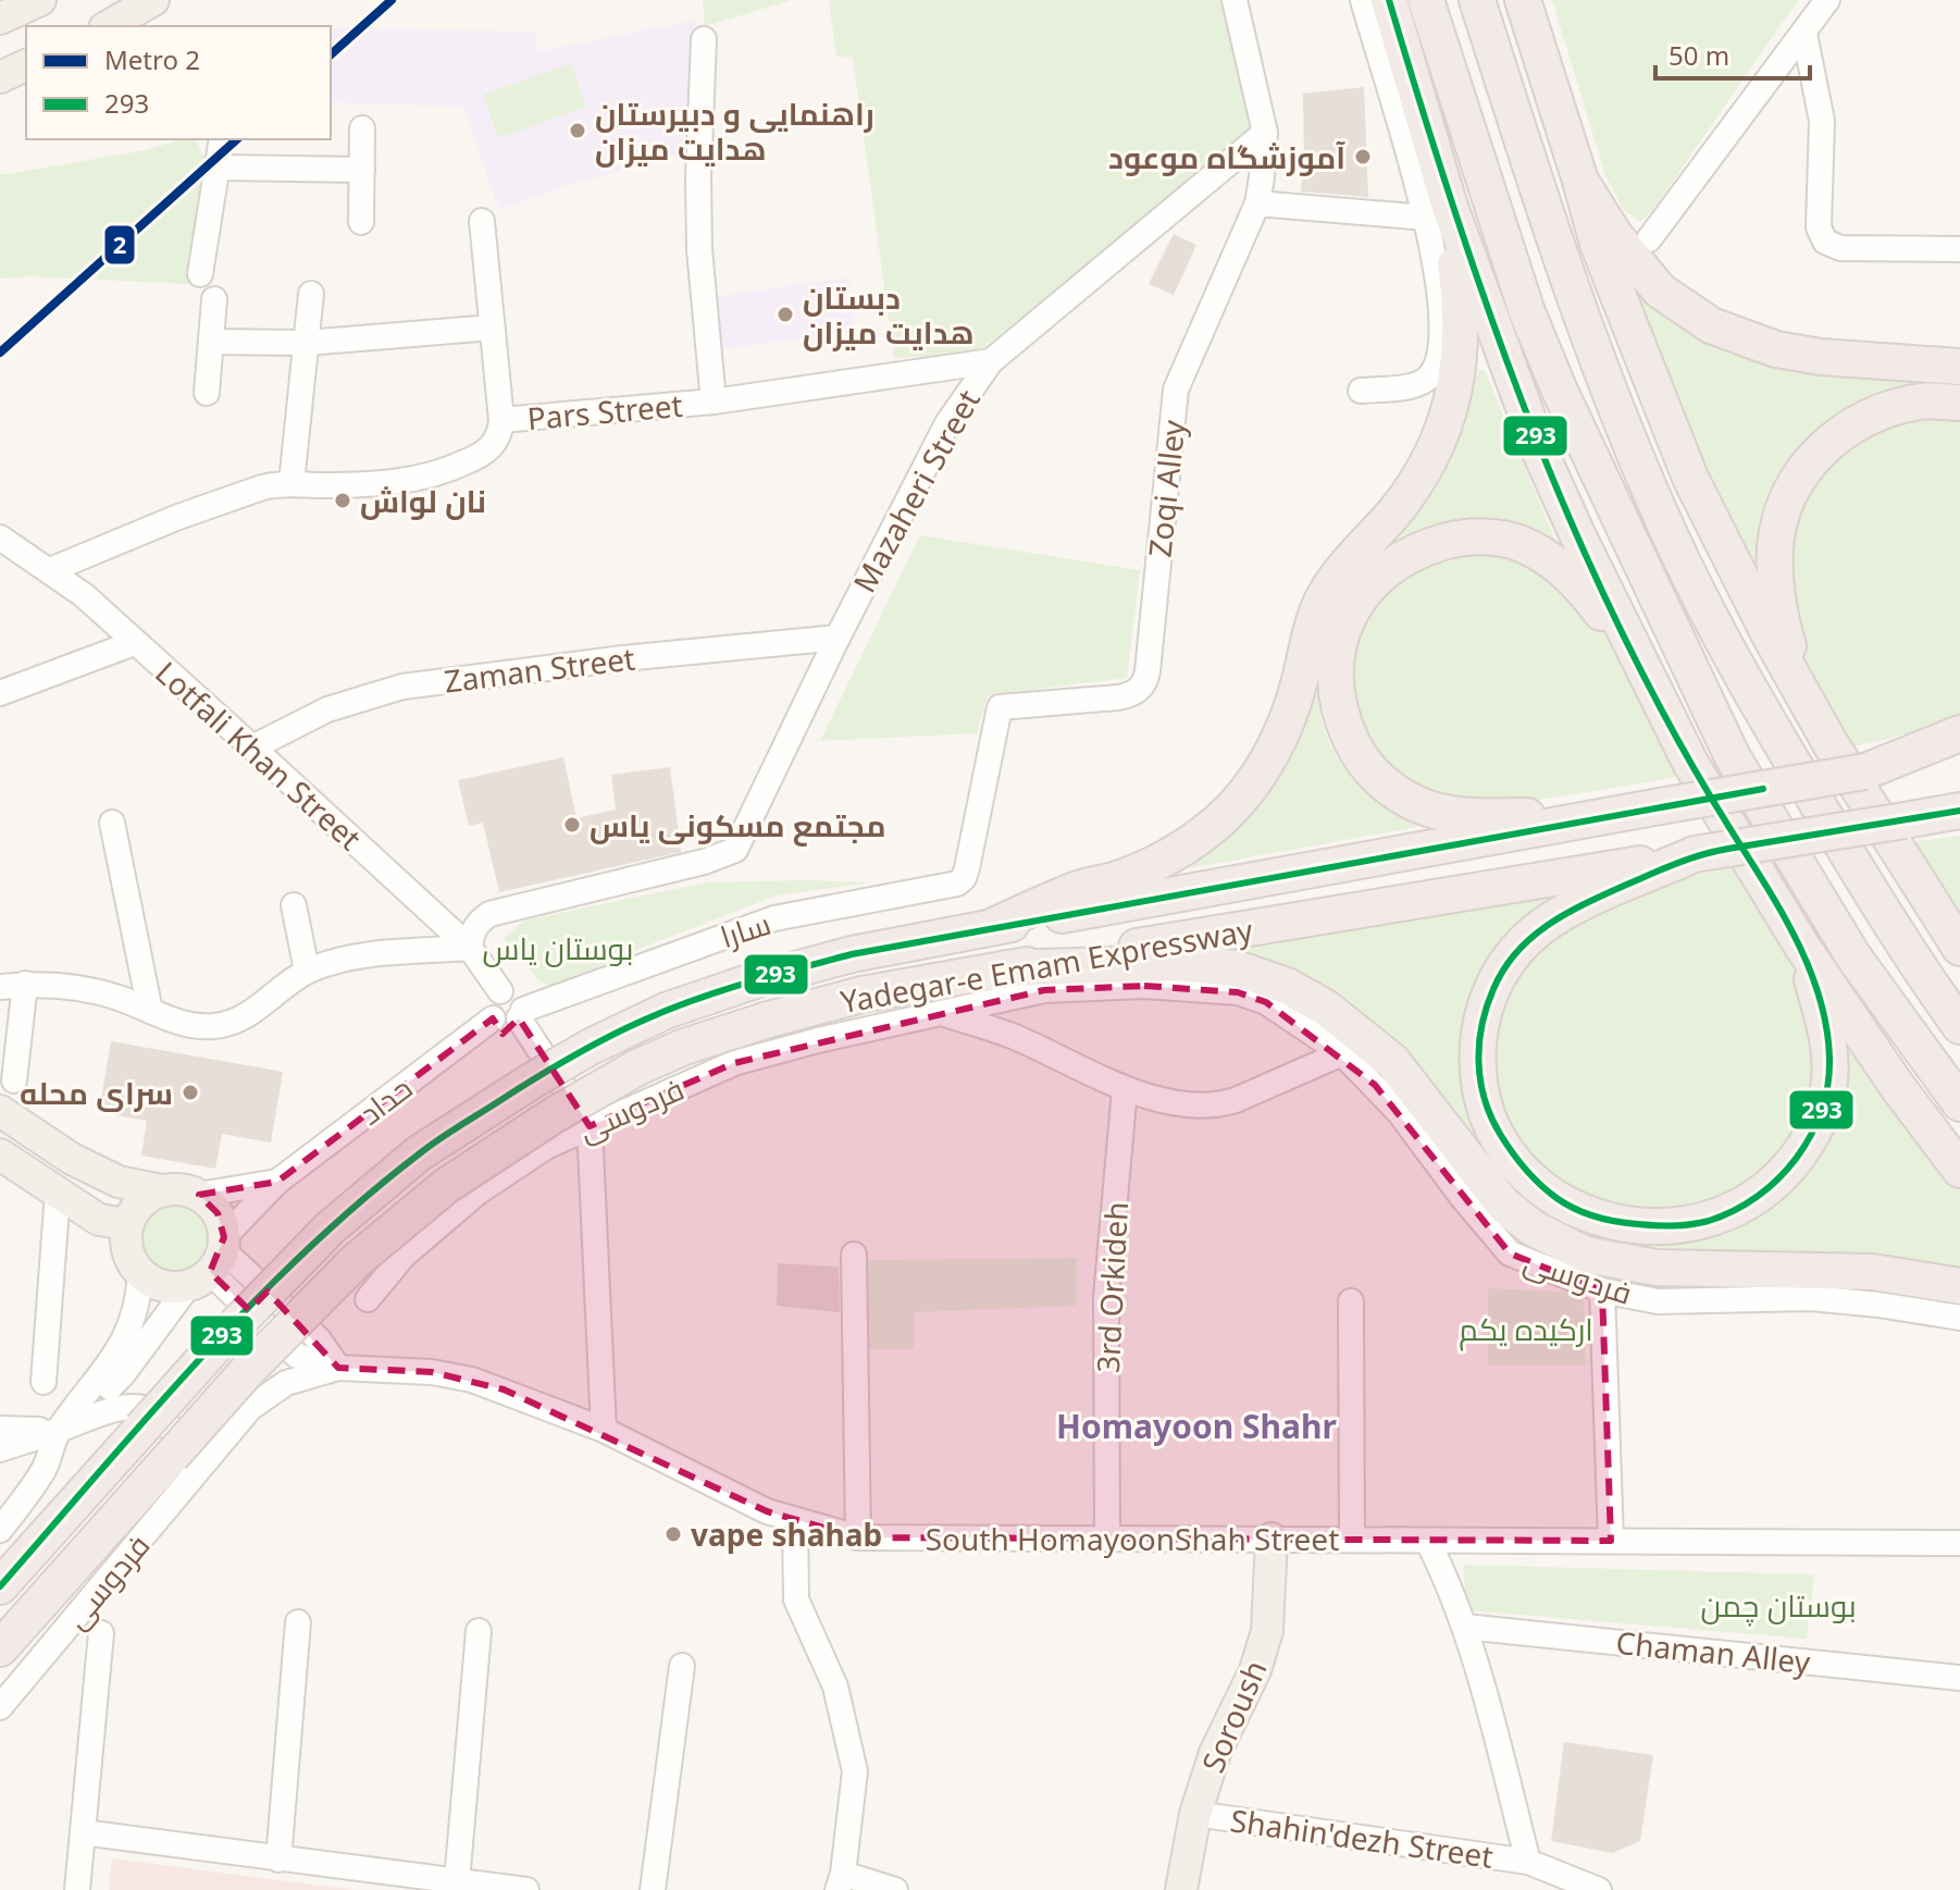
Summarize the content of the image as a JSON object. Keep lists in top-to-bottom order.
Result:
{
  "streets": {
    "highway": ["Yadegar-e Emam Expressway"],
    "main road": ["Soroush"],
    "street": [
      "Pars Street",
      "Zoqi Alley",
      "Mazaheri Street",
      "Zaman Street",
      "Lotfali Khan Street",
      "سارا",
      "حداد",
      "فردوسی",
      "3rd Orkideh",
      "South HomayoonShah Street",
      "Chaman Alley",
      "Shahin'dezh Street"
    ]
  },
  "crossings": [
    ["Pars Street", "Mazaheri Street"],
    ["Pars Street", "Lotfali Khan Street"],
    ["Zoqi Alley", "Mazaheri Street"],
    ["Zoqi Alley", "سارا"],
    ["Mazaheri Street", "Zaman Street"],
    ["Mazaheri Street", "Lotfali Khan Street"],
    ["Zaman Street", "Lotfali Khan Street"],
    ["Lotfali Khan Street", "سارا"],
    ["Lotfali Khan Street", "حداد"],
    ["سارا", "حداد"],
    ["Yadegar-e Emam Expressway", "فردوسی"],
    ["فردوسی", "South HomayoonShah Street"],
    ["3rd Orkideh", "South HomayoonShah Street"],
    ["South HomayoonShah Street", "Soroush"],
    ["Soroush", "Shahin'dezh Street"]
  ],
  "districts": ["Homayoon Shahr"],
  "parks": ["بوستان یاس", "ارکیده یکم", "بوستان چمن"],
  "places": [
    "راهنمایی و دبیرستان هدایت میزان",
    "آموزشگاه موعود",
    "دبستان هدایت میزان",
    "نان لواش",
    "مجتمع مسکونی یاس",
    "سرای محله",
    "vape shahab"
  ],
  "lines": ["metro line 2", "transit line 293"],
  "legend": ["Metro 2", "293"],
  "scale_bar": "50 m"
}
